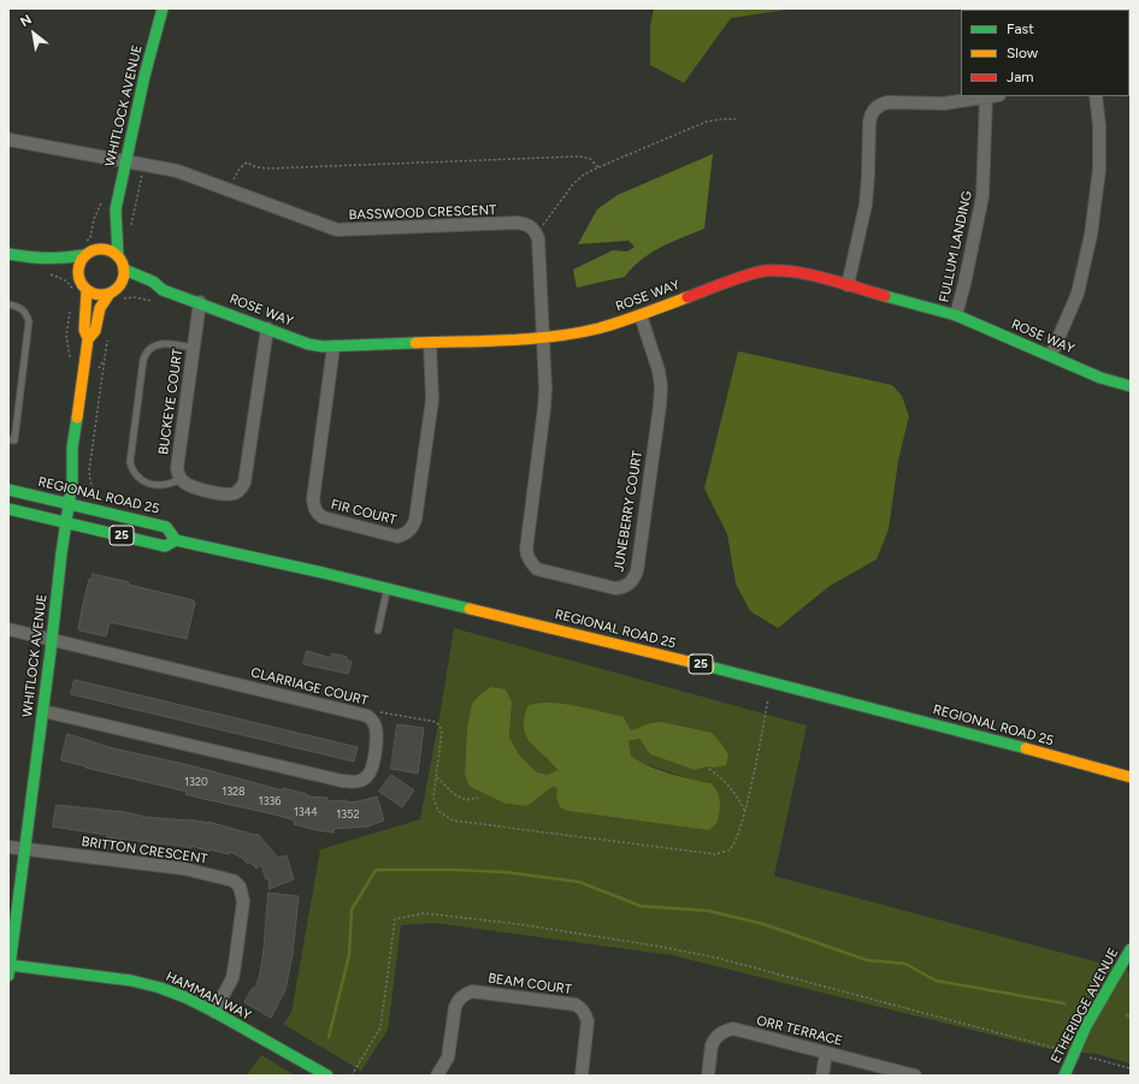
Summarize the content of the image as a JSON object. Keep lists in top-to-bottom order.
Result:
{
  "streets": {
    "street": [
      "WHITLOCK AVENUE",
      "BASSWOOD CRESCENT",
      "FULLUM LANDING",
      "ROSE WAY",
      "BUCKEYE COURT",
      "REGIONAL ROAD 25",
      "JUNEBERRY COURT",
      "FIR COURT",
      "25",
      "CLARRIAGE COURT",
      "BRITTON CRESCENT",
      "BEAM COURT",
      "HAMMAN WAY",
      "ETHERIDGE AVENUE",
      "ORR TERRACE"
    ]
  },
  "crossings": [
    ["WHITLOCK AVENUE", "BASSWOOD CRESCENT"],
    ["WHITLOCK AVENUE", "ROSE WAY"],
    ["WHITLOCK AVENUE", "REGIONAL ROAD 25"],
    ["WHITLOCK AVENUE", "CLARRIAGE COURT"],
    ["WHITLOCK AVENUE", "BRITTON CRESCENT"],
    ["WHITLOCK AVENUE", "HAMMAN WAY"],
    ["FULLUM LANDING", "ROSE WAY"],
    ["ROSE WAY", "BUCKEYE COURT"],
    ["ROSE WAY", "JUNEBERRY COURT"],
    ["ROSE WAY", "FIR COURT"],
    ["BRITTON CRESCENT", "HAMMAN WAY"]
  ],
  "house_numbers": [
    "1320",
    "1328",
    "1336",
    "1344",
    "1352"
  ],
  "legend": ["Fast", "Slow", "Jam"],
  "north": "top left"
}
